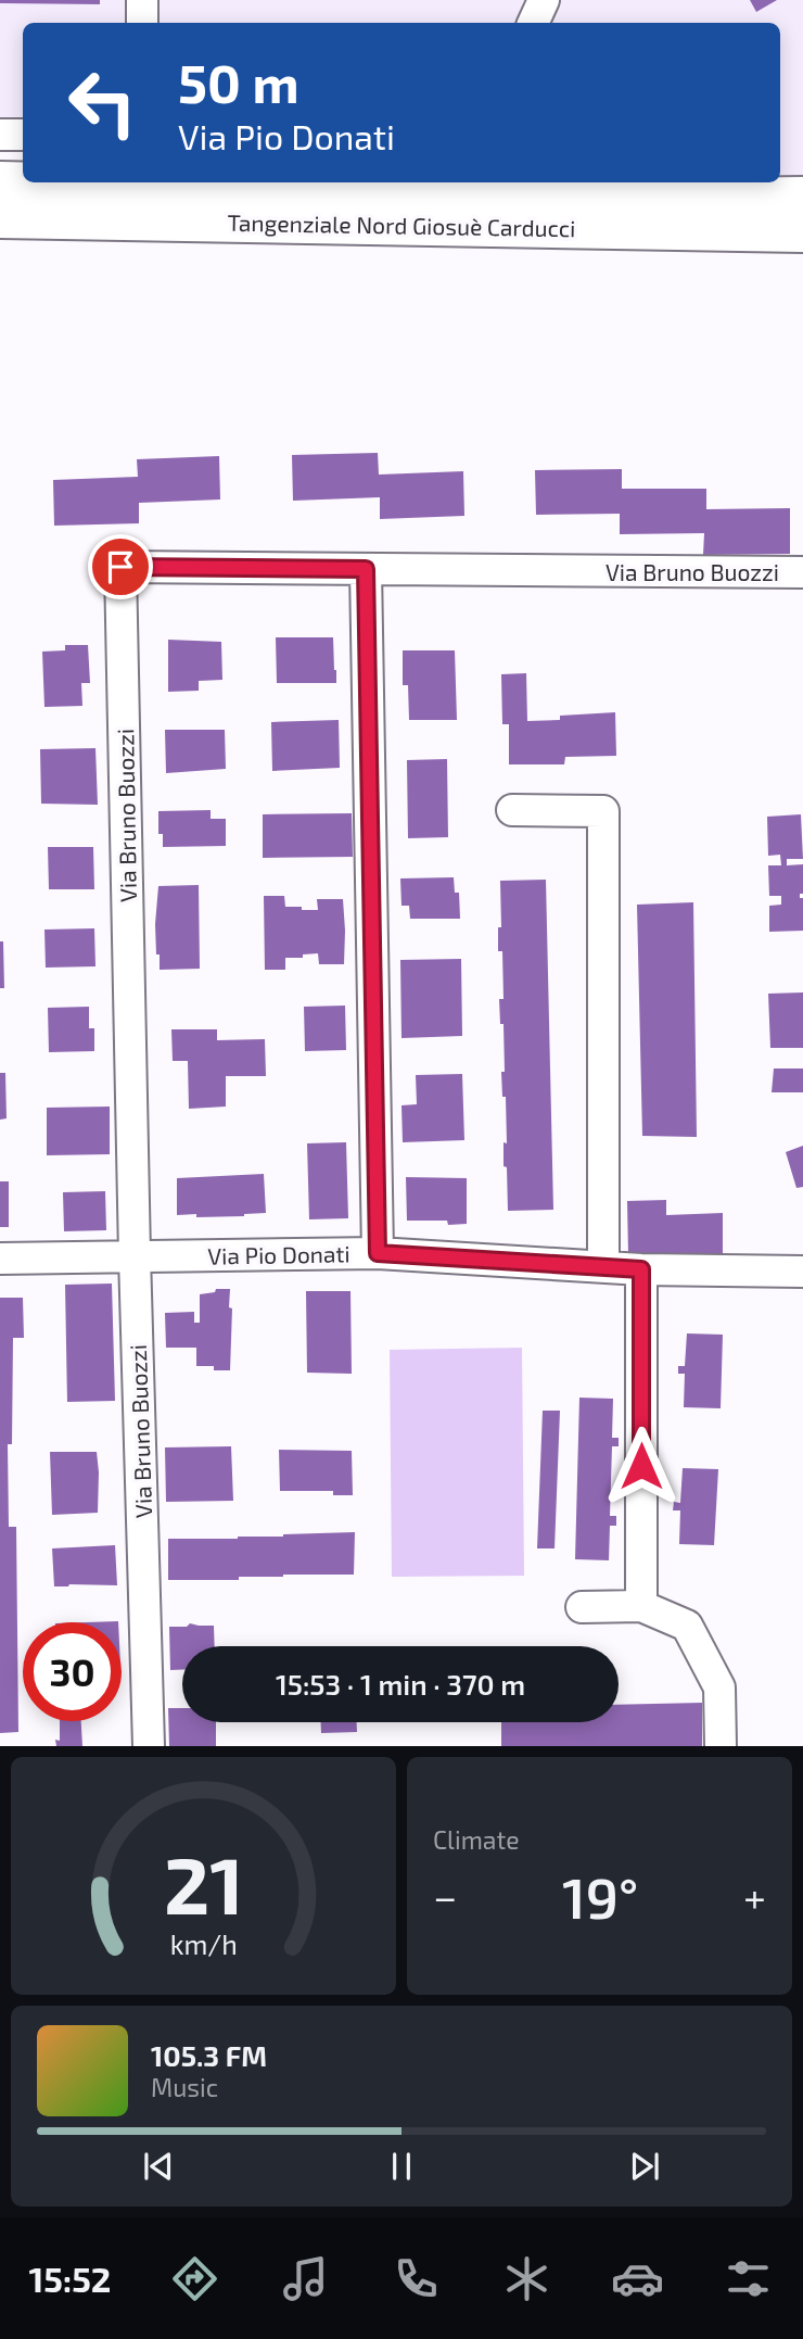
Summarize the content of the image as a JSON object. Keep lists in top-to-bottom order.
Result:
{
  "streets": {
    "highway": ["Tangenziale Nord Giosuè Carducci"],
    "street": ["Via Bruno Buozzi", "Via Pio Donati"]
  },
  "crossings": [
    ["Via Bruno Buozzi", "Via Pio Donati"]
  ],
  "page": {
    "turn": ["50 m", "Via Pio Donati"],
    "limit": "30",
    "trip": "15:53 · 1 min · 370 m",
    "tile": "Climate",
    "heat": ["−", "19°", "+"],
    "song": ["105.3 FM", "Music"],
    "tabs": "15:52",
    "gauge": ["21", "km/h"]
  }
}
